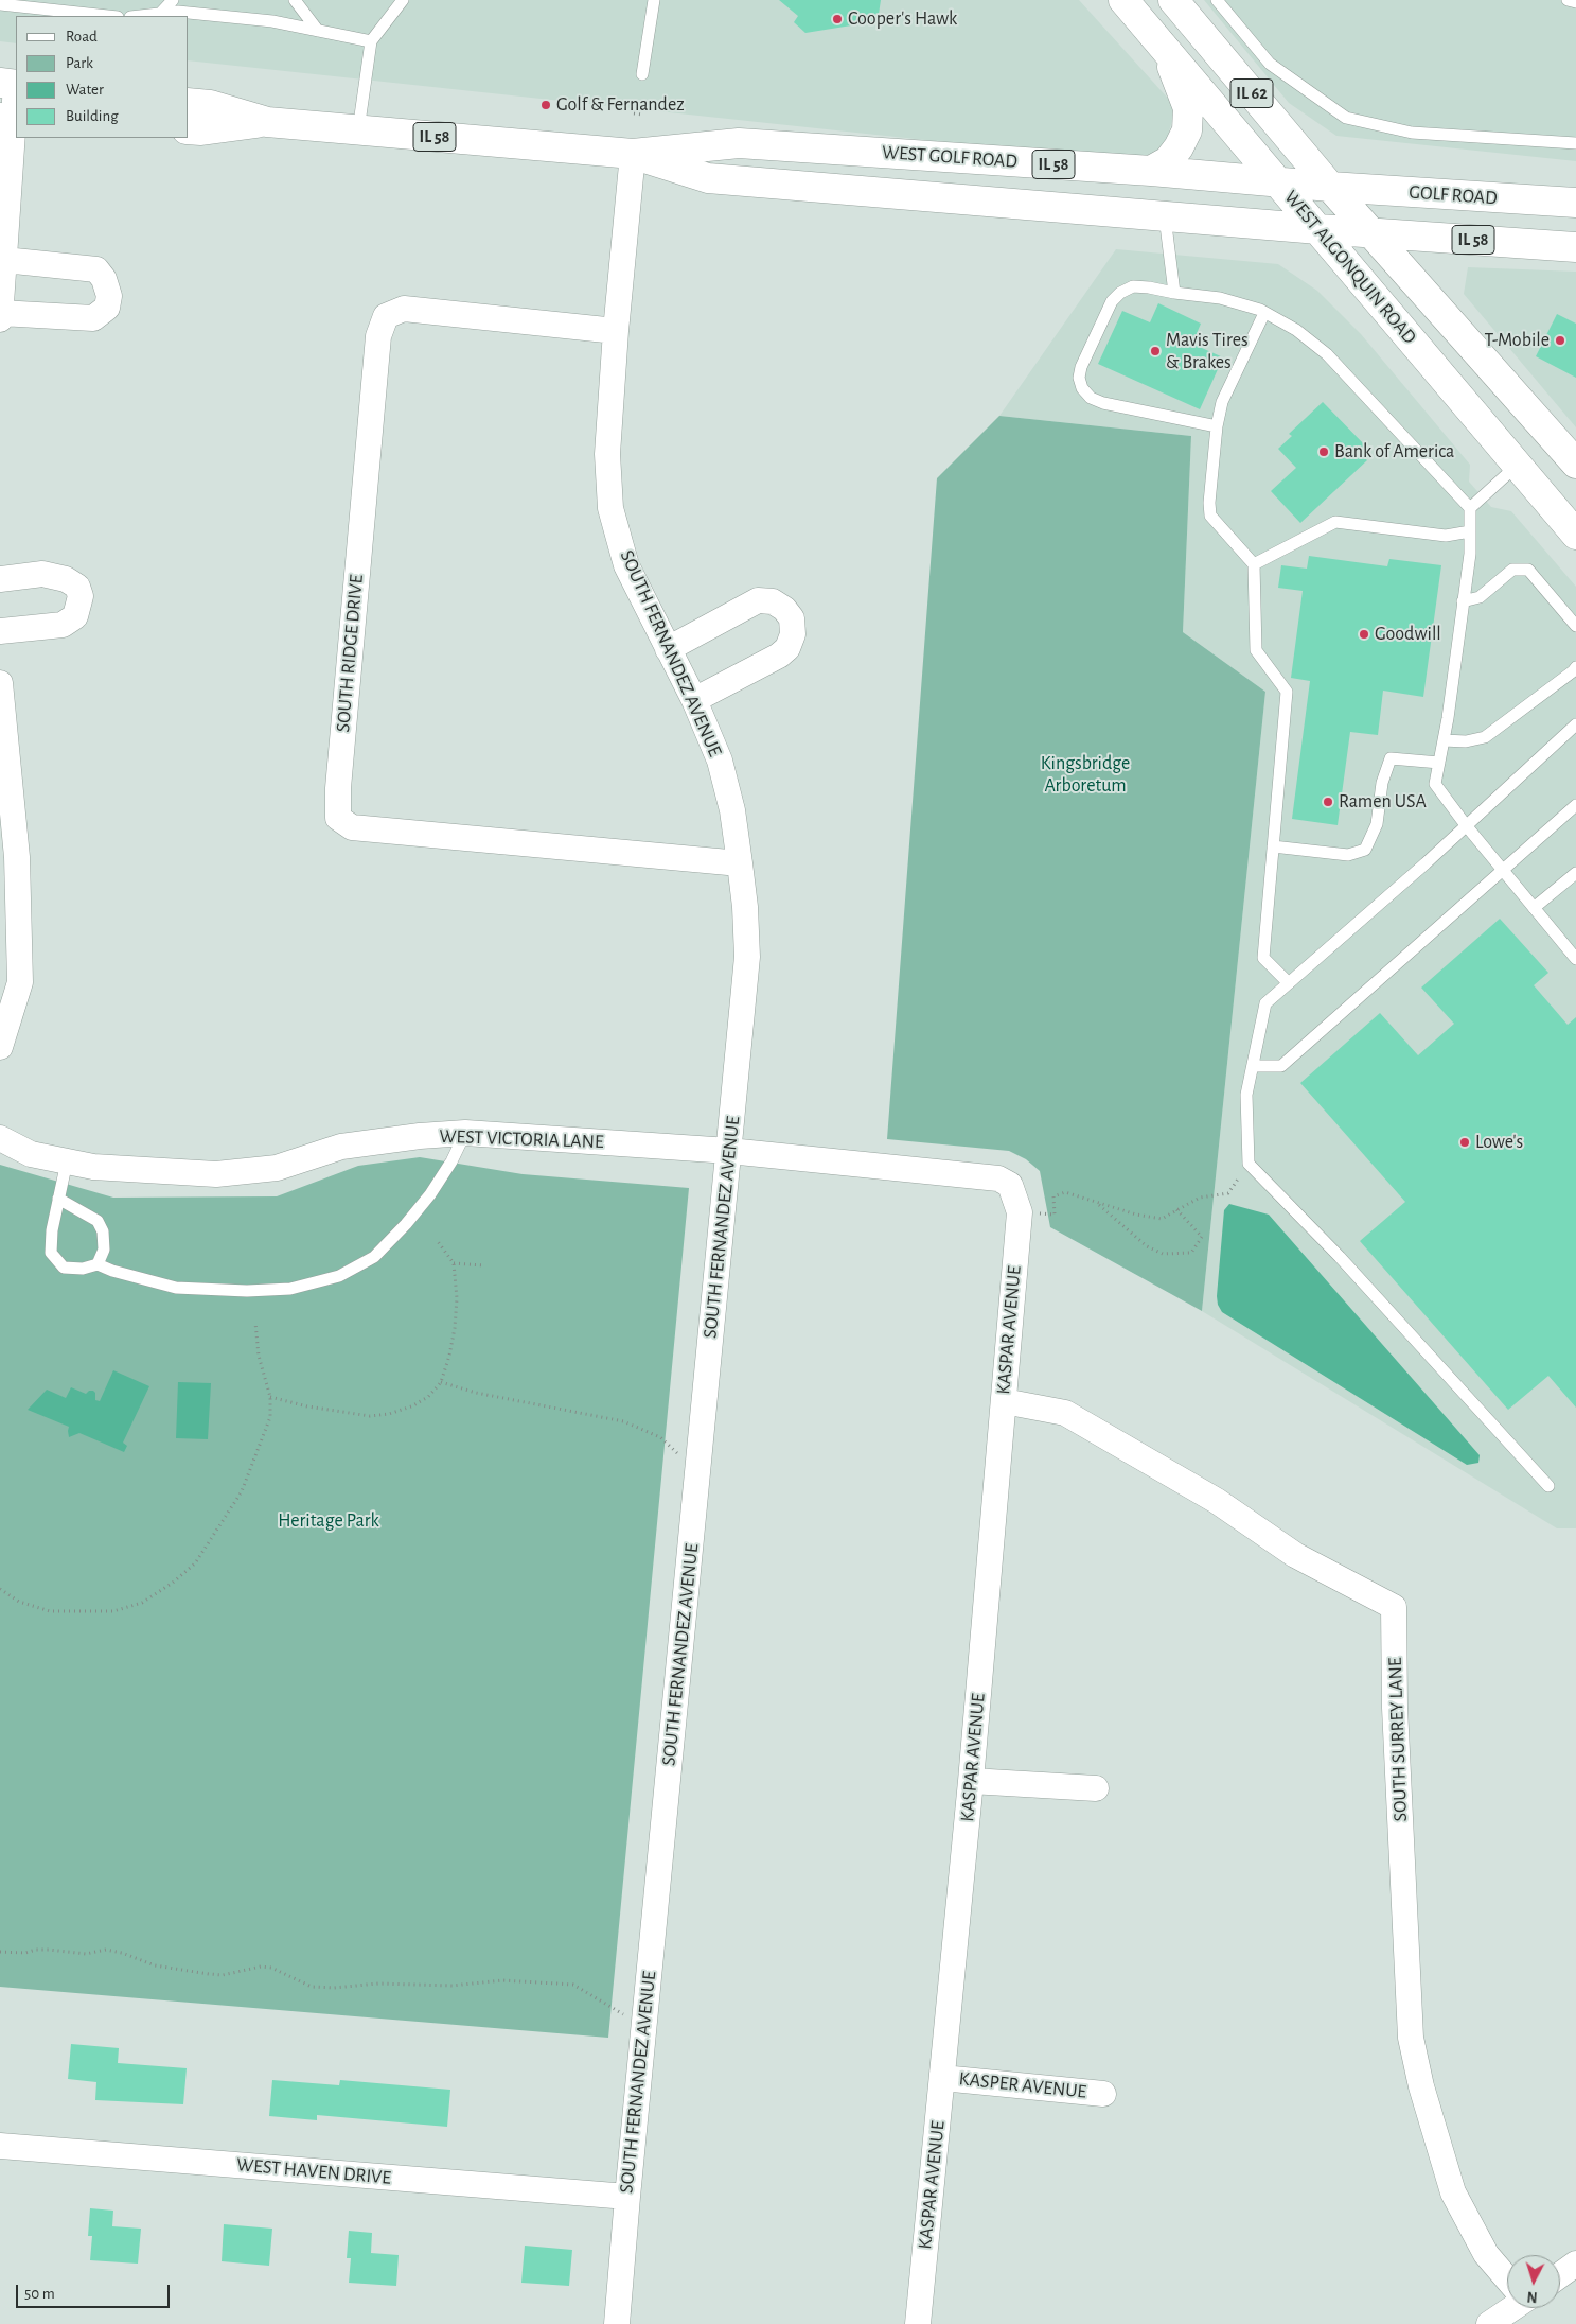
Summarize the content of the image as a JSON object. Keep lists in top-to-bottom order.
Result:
{
  "streets": {
    "main road": [
      "IL 62",
      "IL 58",
      "WEST GOLF ROAD",
      "GOLF ROAD",
      "WEST ALGONQUIN ROAD"
    ],
    "street": [
      "SOUTH RIDGE DRIVE",
      "SOUTH FERNANDEZ AVENUE",
      "WEST VICTORIA LANE",
      "KASPAR AVENUE",
      "SOUTH SURREY LANE",
      "KASPER AVENUE",
      "WEST HAVEN DRIVE"
    ]
  },
  "crossings": [
    ["IL 58", "WEST GOLF ROAD"],
    ["IL 58", "WEST ALGONQUIN ROAD"],
    ["WEST GOLF ROAD", "GOLF ROAD"],
    ["WEST GOLF ROAD", "WEST ALGONQUIN ROAD"],
    ["WEST GOLF ROAD", "SOUTH FERNANDEZ AVENUE"],
    ["GOLF ROAD", "WEST ALGONQUIN ROAD"],
    ["SOUTH RIDGE DRIVE", "SOUTH FERNANDEZ AVENUE"],
    ["SOUTH FERNANDEZ AVENUE", "WEST VICTORIA LANE"],
    ["SOUTH FERNANDEZ AVENUE", "WEST HAVEN DRIVE"],
    ["WEST VICTORIA LANE", "KASPAR AVENUE"],
    ["KASPAR AVENUE", "SOUTH SURREY LANE"],
    ["KASPAR AVENUE", "KASPER AVENUE"]
  ],
  "parks": ["Kingsbridge Arboretum", "Heritage Park"],
  "places": [
    "Cooper's Hawk",
    "Golf & Fernandez",
    "T-Mobile",
    "Mavis Tires & Brakes",
    "Bank of America",
    "Goodwill",
    "Ramen USA",
    "Lowe's"
  ],
  "legend": [
    "Road",
    "Park",
    "Water",
    "Building"
  ],
  "scale_bar": "50 m",
  "north": "bottom"
}
